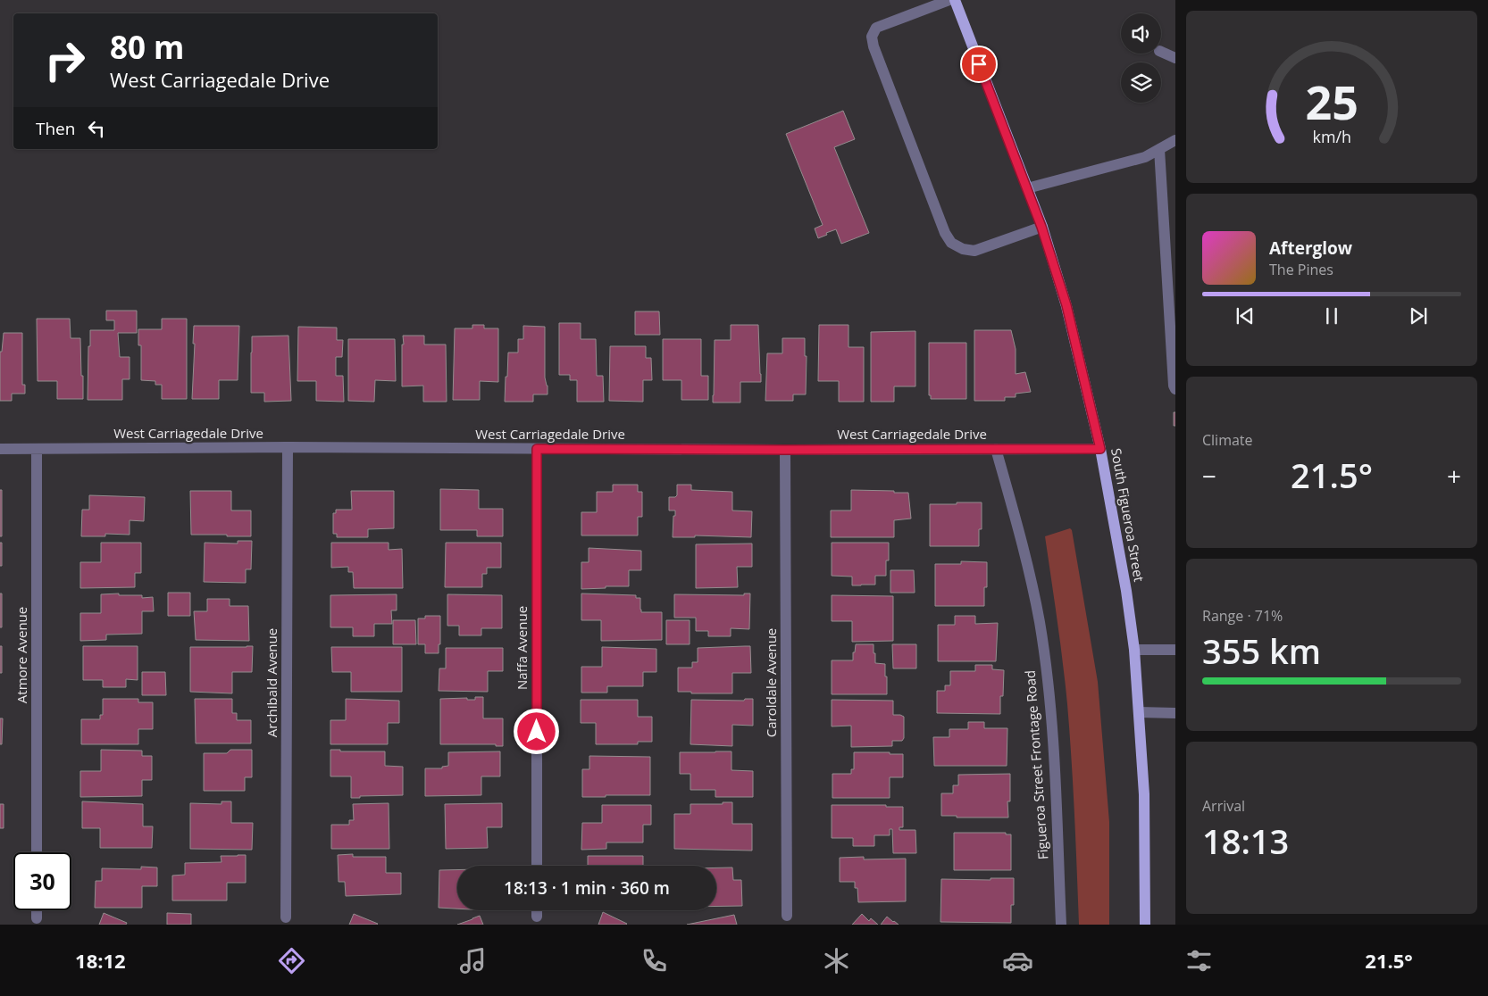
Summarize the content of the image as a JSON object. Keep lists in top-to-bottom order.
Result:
{
  "streets": {
    "main road": ["South Figueroa Street"],
    "street": [
      "West Carriagedale Drive",
      "Naffa Avenue",
      "Atmore Avenue",
      "Archibald Avenue",
      "Caroldale Avenue",
      "Figueroa Street Frontage Road"
    ]
  },
  "crossings": [
    ["West Carriagedale Drive", "South Figueroa Street"],
    ["West Carriagedale Drive", "Naffa Avenue"],
    ["West Carriagedale Drive", "Atmore Avenue"],
    ["West Carriagedale Drive", "Archibald Avenue"],
    ["West Carriagedale Drive", "Caroldale Avenue"],
    ["West Carriagedale Drive", "Figueroa Street Frontage Road"]
  ],
  "page": {
    "turn": ["80 m", "West Carriagedale Drive"],
    "then": "Then",
    "song": ["Afterglow", "The Pines"],
    "tile": [
      "Climate",
      ["Range · 71%", "355 km"],
      ["Arrival", "18:13"]
    ],
    "heat": ["−", "21.5°", "+"],
    "limit": "30",
    "trip": "18:13 · 1 min · 360 m",
    "tabs": ["18:12", "21.5°"],
    "gauge": ["25", "km/h"]
  }
}
